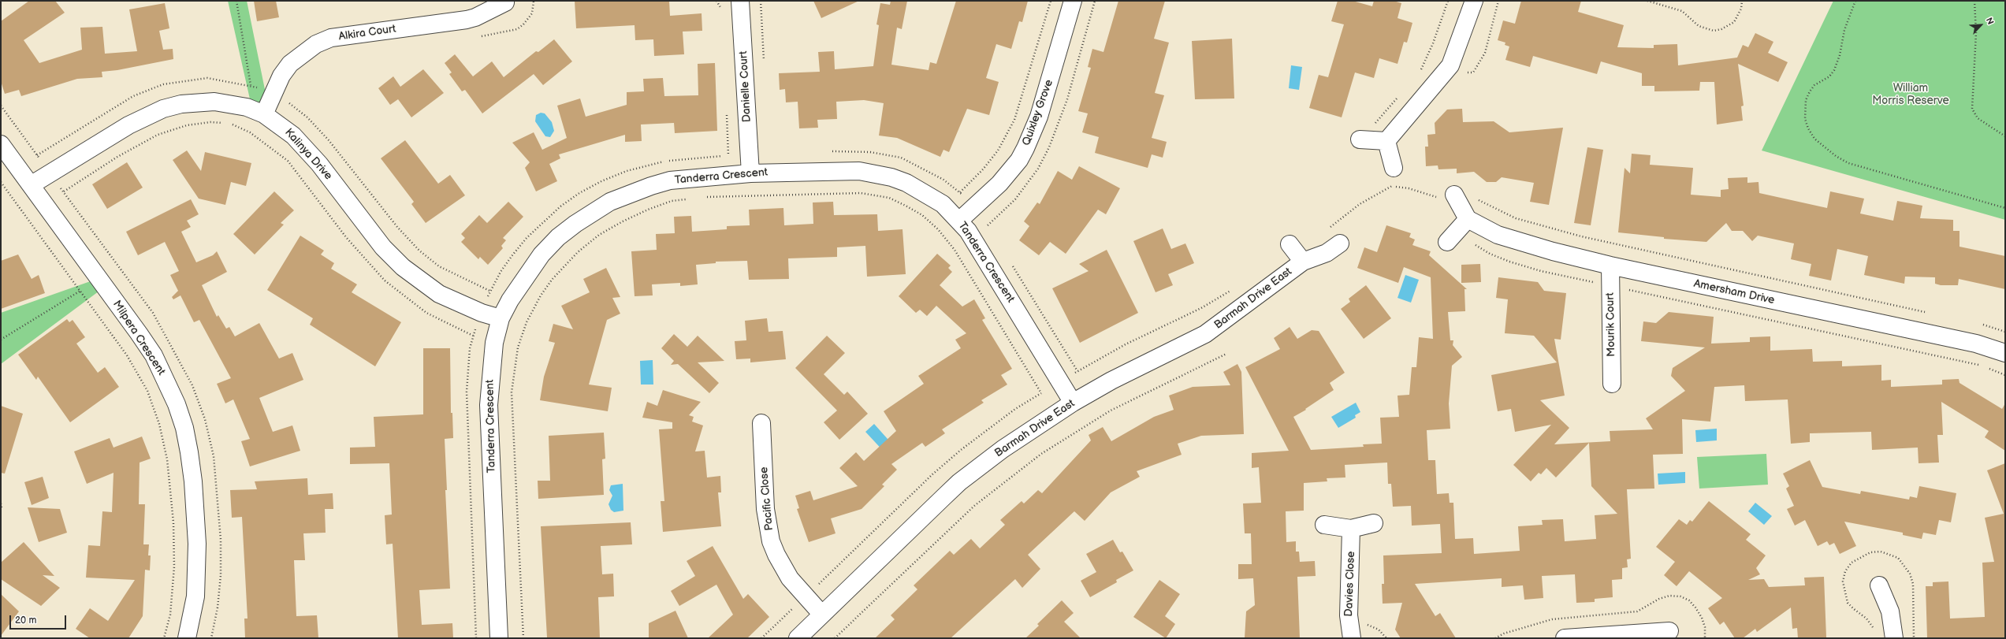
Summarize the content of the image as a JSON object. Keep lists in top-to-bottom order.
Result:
{
  "streets": {
    "street": [
      "Alkira Court",
      "Danielle Court",
      "Quixley Grove",
      "Kalinya Drive",
      "Tanderra Crescent",
      "Amersham Drive",
      "Barmah Drive East",
      "Mourik Court",
      "Milpera Crescent",
      "Pacific Close",
      "Davies Close"
    ]
  },
  "crossings": [
    ["Alkira Court", "Kalinya Drive"],
    ["Danielle Court", "Tanderra Crescent"],
    ["Quixley Grove", "Tanderra Crescent"],
    ["Kalinya Drive", "Tanderra Crescent"],
    ["Kalinya Drive", "Milpera Crescent"],
    ["Tanderra Crescent", "Barmah Drive East"],
    ["Amersham Drive", "Mourik Court"],
    ["Barmah Drive East", "Pacific Close"]
  ],
  "parks": ["William Morris Reserve"],
  "scale_bar": "20 m",
  "north": "top right"
}
